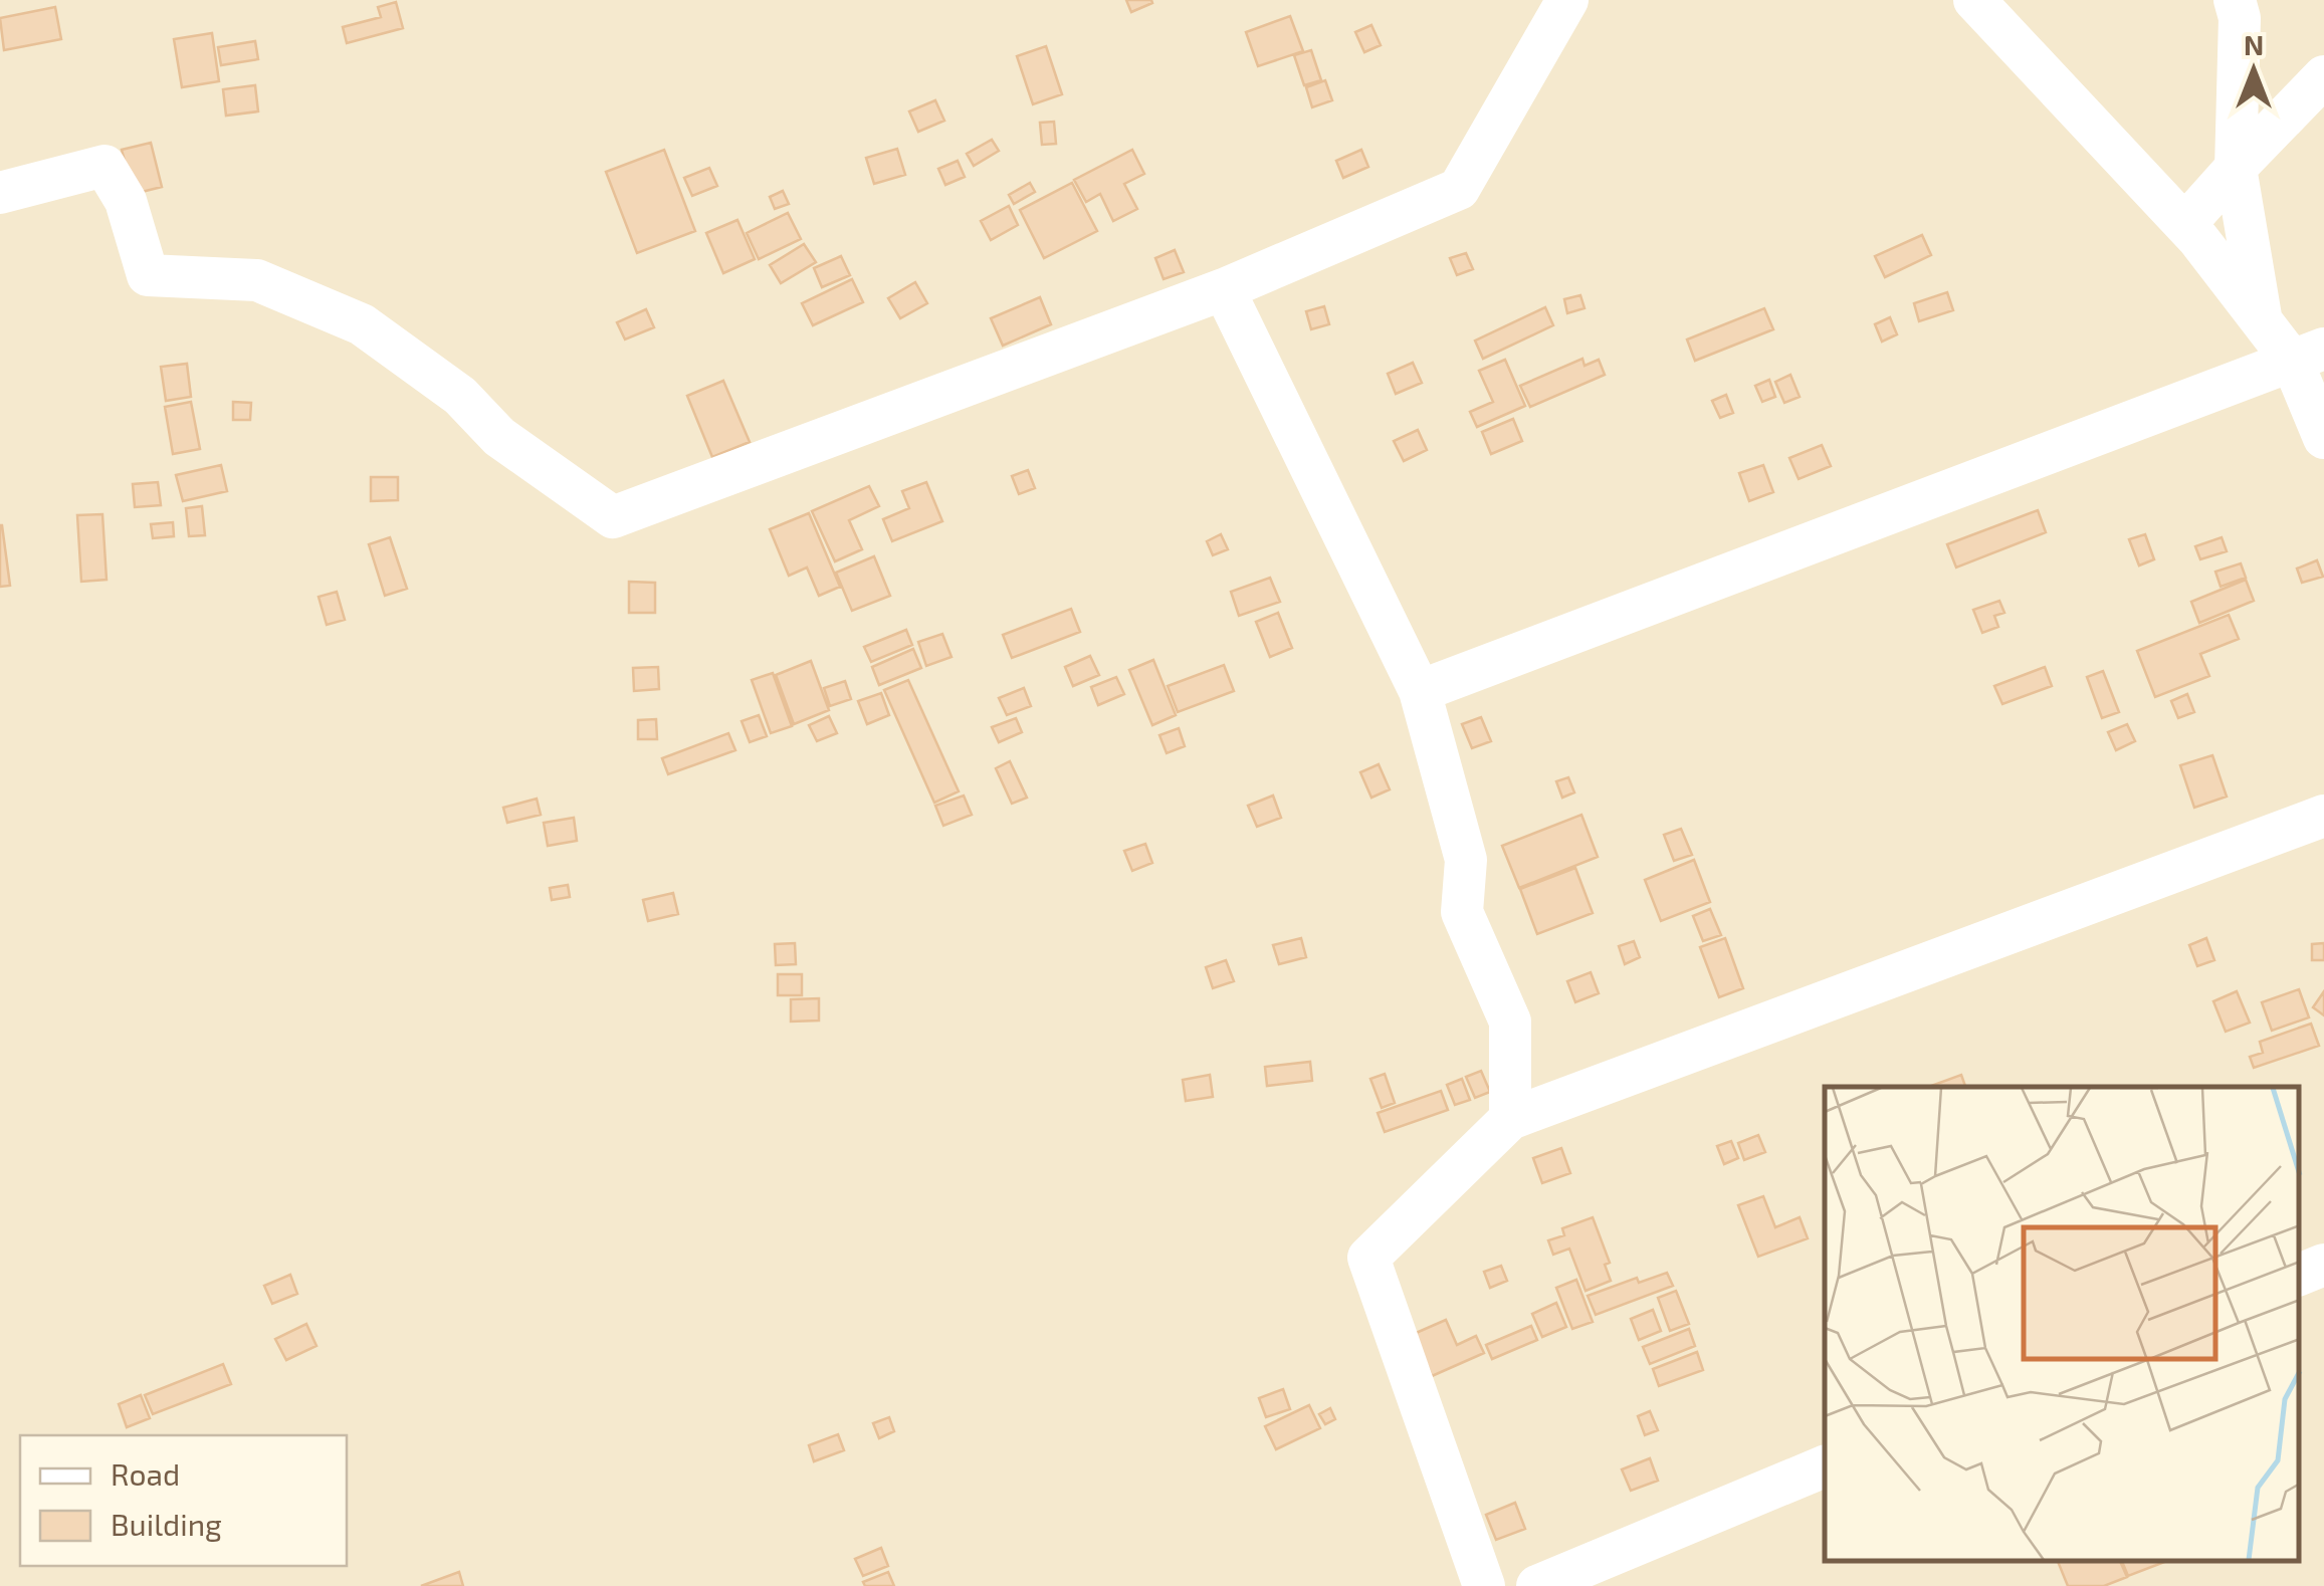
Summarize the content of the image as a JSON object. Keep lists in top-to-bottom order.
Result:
{
  "legend": ["Road", "Building"],
  "north": "top"
}
